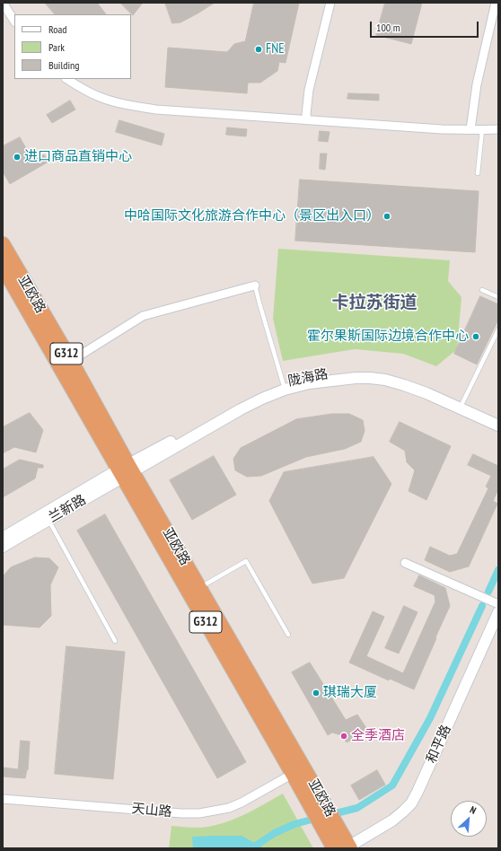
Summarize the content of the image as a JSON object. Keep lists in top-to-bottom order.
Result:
{
  "streets": {
    "highway": ["亚欧路", "G312"],
    "street": [
      "陇海路",
      "兰新路",
      "和平路",
      "天山路"
    ]
  },
  "crossings": [
    ["亚欧路", "陇海路"],
    ["亚欧路", "兰新路"],
    ["亚欧路", "和平路"],
    ["亚欧路", "天山路"],
    ["陇海路", "兰新路"]
  ],
  "districts": ["卡拉苏街道"],
  "places": [
    "FNE",
    "进口商品直销中心",
    "中哈国际文化旅游合作中心（景区出入口）",
    "霍尔果斯国际边境合作中心",
    "琪瑞大厦",
    "全季酒店"
  ],
  "legend": ["Road", "Park", "Building"],
  "scale_bar": "100 m",
  "north": "top right"
}
